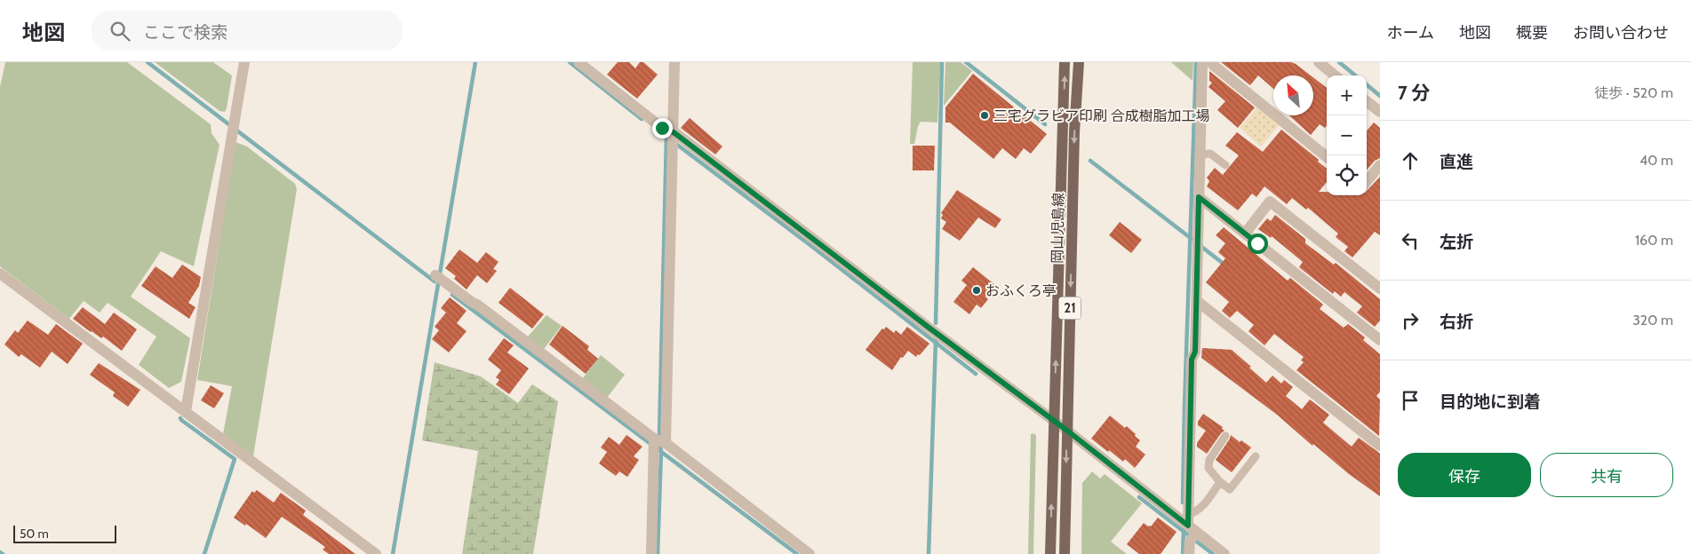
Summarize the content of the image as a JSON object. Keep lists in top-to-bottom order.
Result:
{
  "streets": {
    "main road": ["岡山児島線", "21"]
  },
  "places": ["三宅グラビア印刷 合成樹脂加工場", "おふくろ亭"],
  "scale_bar": "50 m",
  "north": "top left",
  "page": {
    "header": "地図",
    "search": "ここで検索",
    "nav": [
      "ホーム",
      "地図",
      "概要",
      "お問い合わせ"
    ],
    "heading": ["7 分", "徒歩 · 520 m"],
    "map_buttons": ["+", "−"],
    "list": [
      ["直進", "40 m"],
      ["左折", "160 m"],
      ["右折", "320 m"],
      "目的地に到着"
    ],
    "buttons": ["保存", "共有"],
    "scale": "50 m"
  }
}
